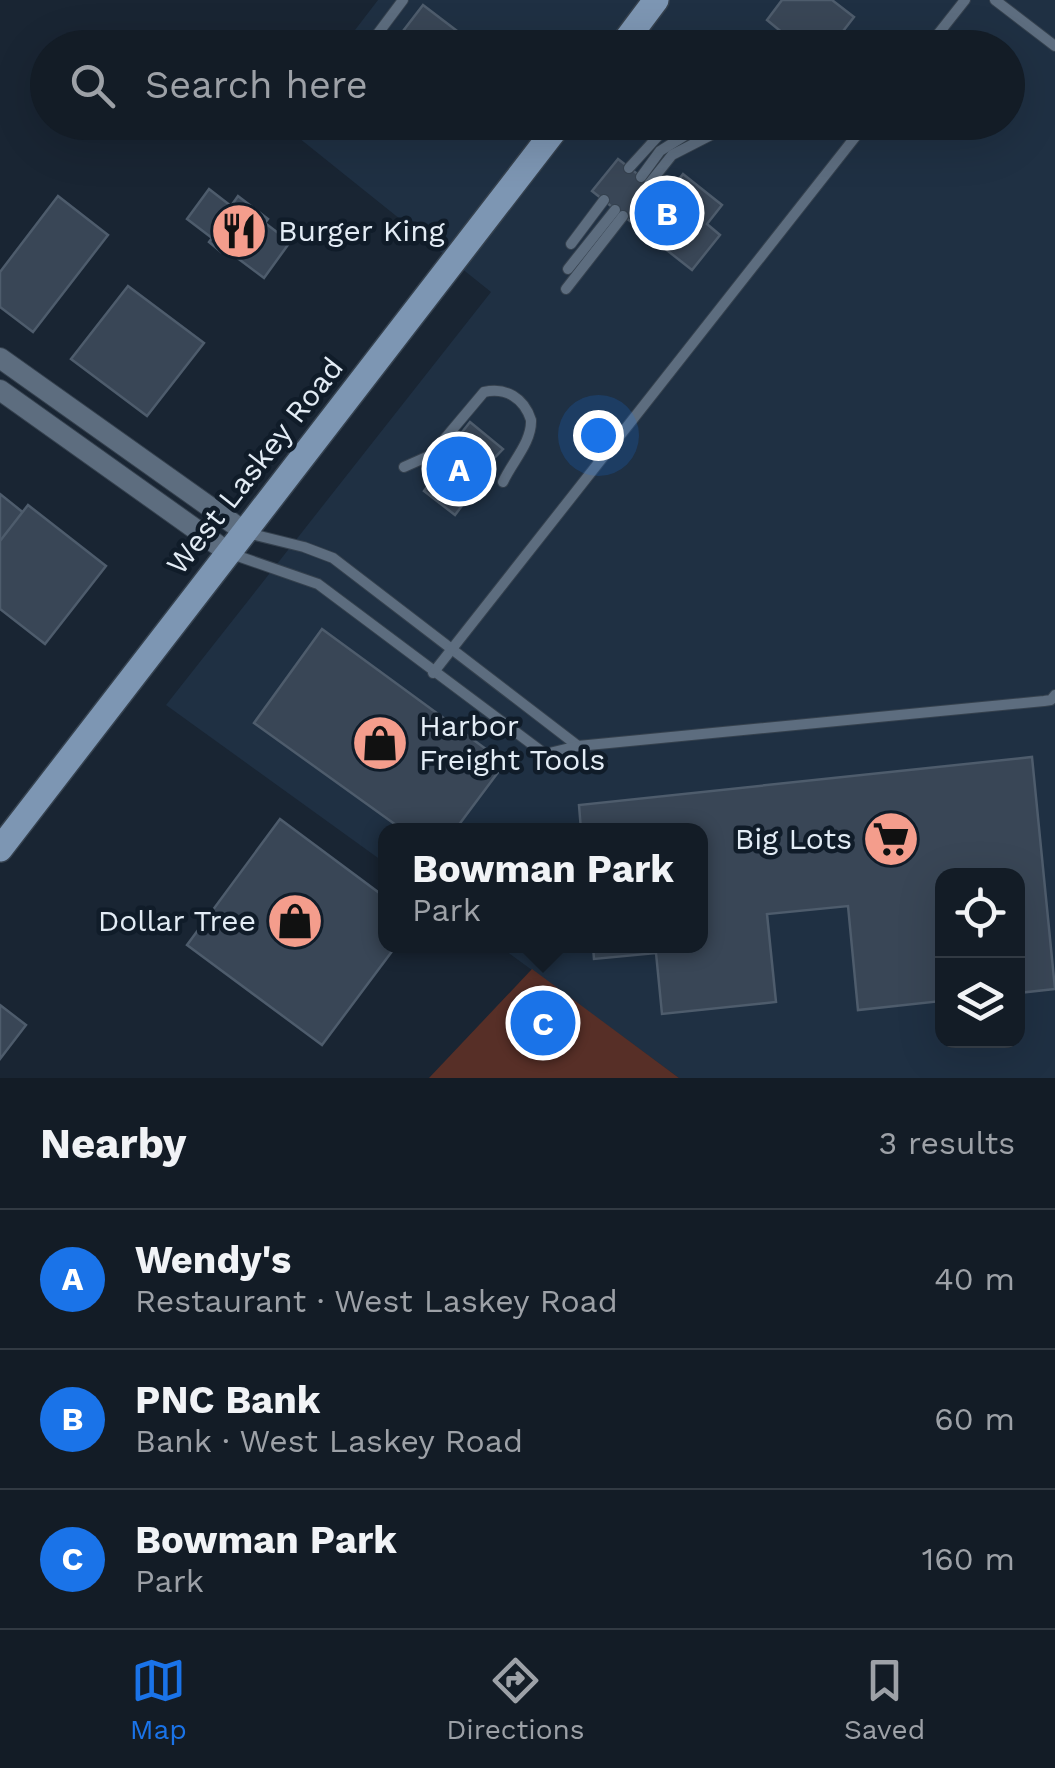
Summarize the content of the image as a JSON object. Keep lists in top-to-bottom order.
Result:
{
  "streets": {
    "main road": ["West Laskey Road"]
  },
  "places": {
    "restaurant": ["Burger King"],
    "shop": ["Harbor Freight Tools", "Dollar Tree"],
    "supermarket": ["Big Lots"]
  },
  "page": {
    "search": "Search here",
    "pins": ["B", "A", "C"],
    "popup": ["Bowman Park", "Park"],
    "heading": ["Nearby", "3 results"],
    "list": [
      {
        "mark": "A",
        "name": "Wendy's",
        "note": "Restaurant · West Laskey Road",
        "value": "40 m"
      },
      {
        "mark": "B",
        "name": "PNC Bank",
        "note": "Bank · West Laskey Road",
        "value": "60 m"
      },
      {
        "mark": "C",
        "name": "Bowman Park",
        "note": "Park",
        "value": "160 m"
      }
    ],
    "nav": ["Map", "Directions", "Saved"]
  }
}
